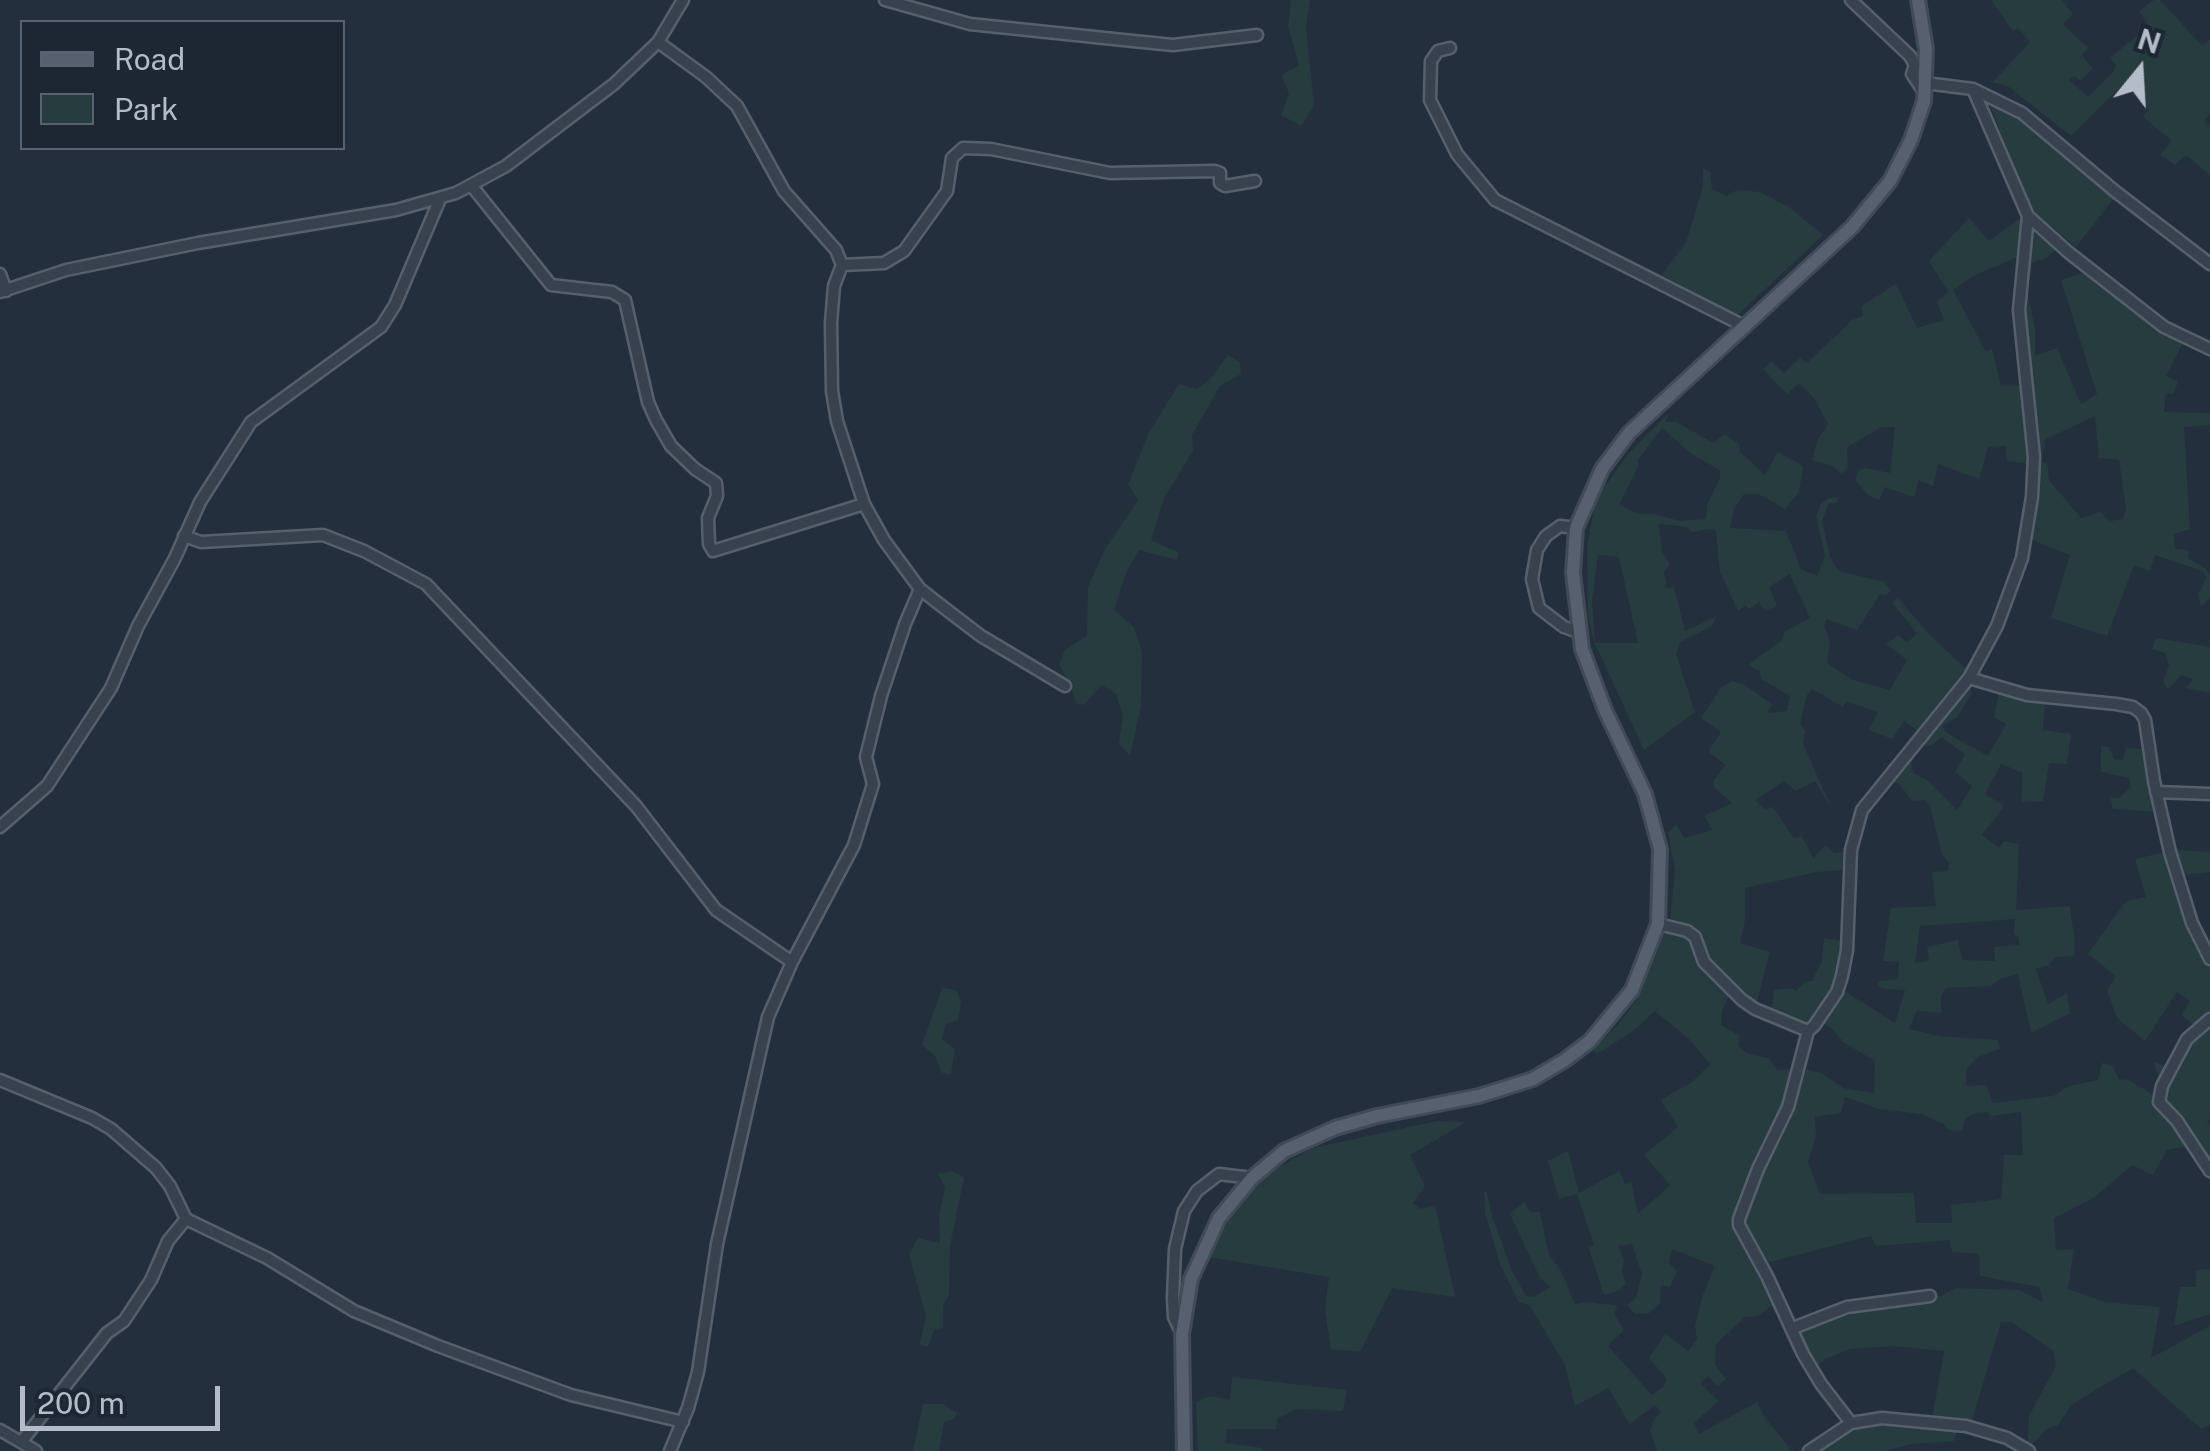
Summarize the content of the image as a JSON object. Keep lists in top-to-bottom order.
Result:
{
  "legend": ["Road", "Park"],
  "scale_bar": "200 m",
  "north": "top"
}
